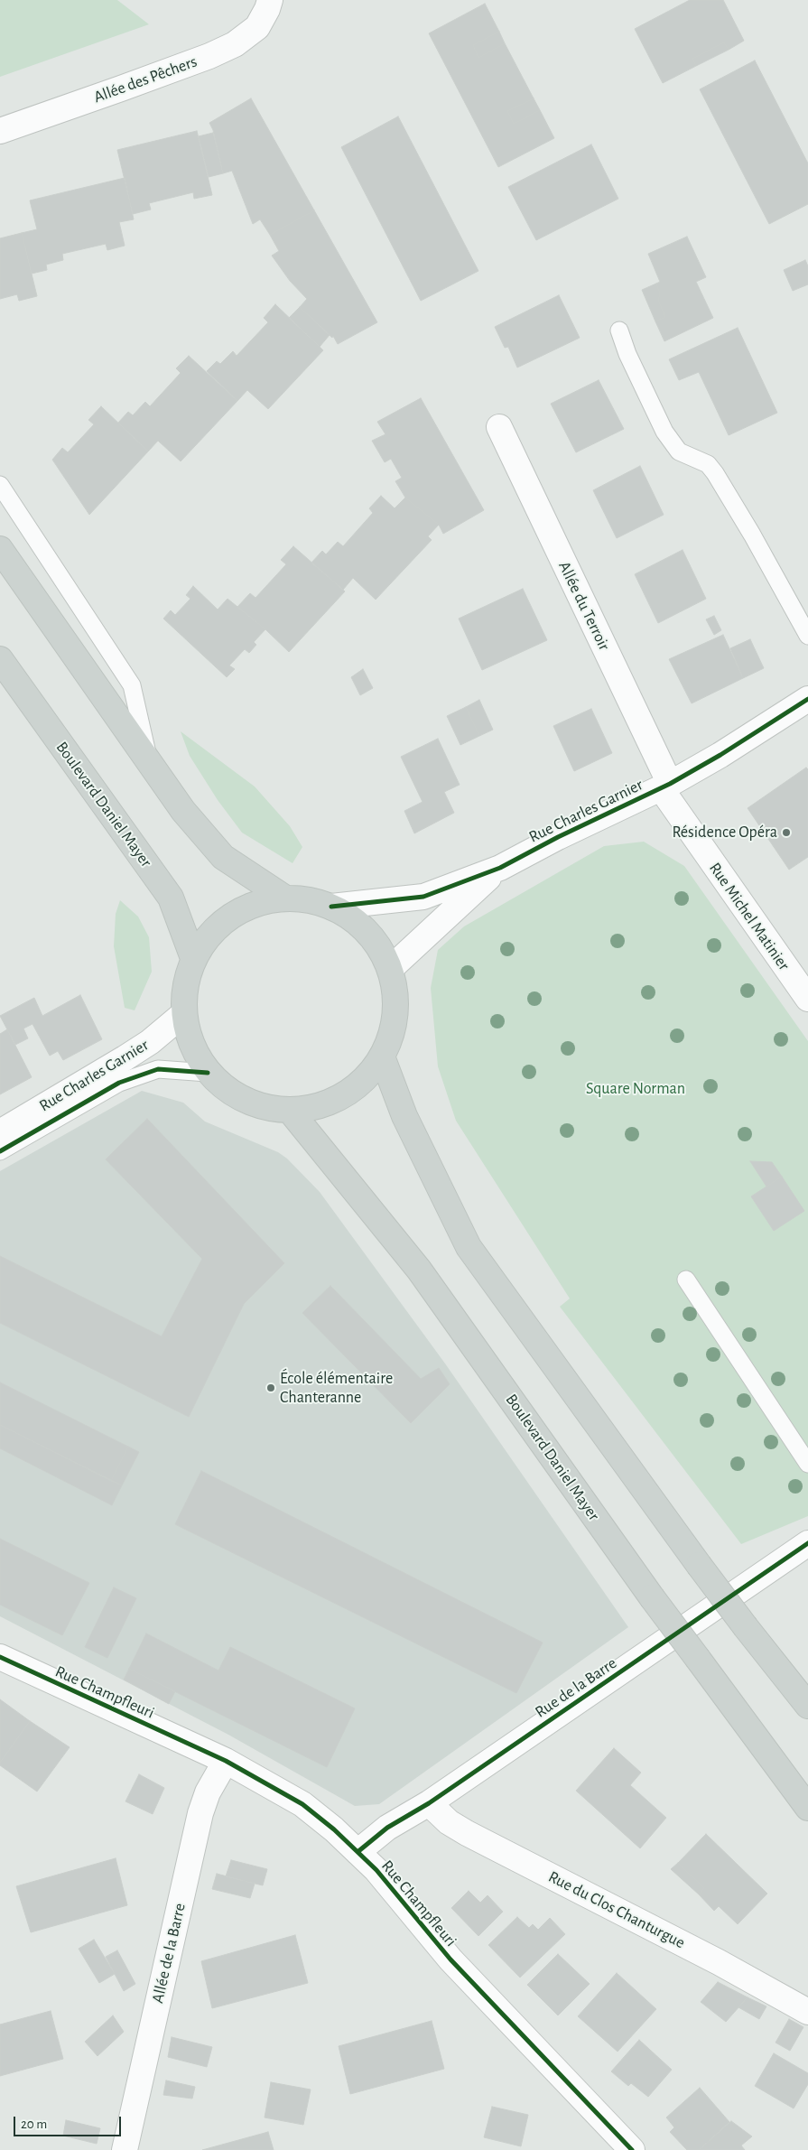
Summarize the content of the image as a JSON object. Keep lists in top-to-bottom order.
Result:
{
  "streets": {
    "main road": ["Boulevard Daniel Mayer"],
    "street": [
      "Allée des Pêchers",
      "Allée du Terroir",
      "Rue Charles Garnier",
      "Rue Michel Matinier",
      "Rue de la Barre",
      "Rue Champfleuri",
      "Rue du Clos Chanturgue",
      "Allée de la Barre"
    ]
  },
  "crossings": [
    ["Allée du Terroir", "Rue Charles Garnier"],
    ["Allée du Terroir", "Rue Michel Matinier"],
    ["Rue Charles Garnier", "Rue Michel Matinier"],
    ["Rue de la Barre", "Rue Champfleuri"],
    ["Rue de la Barre", "Rue du Clos Chanturgue"],
    ["Rue Champfleuri", "Allée de la Barre"]
  ],
  "parks": ["Square Norman"],
  "places": ["Résidence Opéra", "École élémentaire Chanteranne"],
  "scale_bar": "20 m"
}
